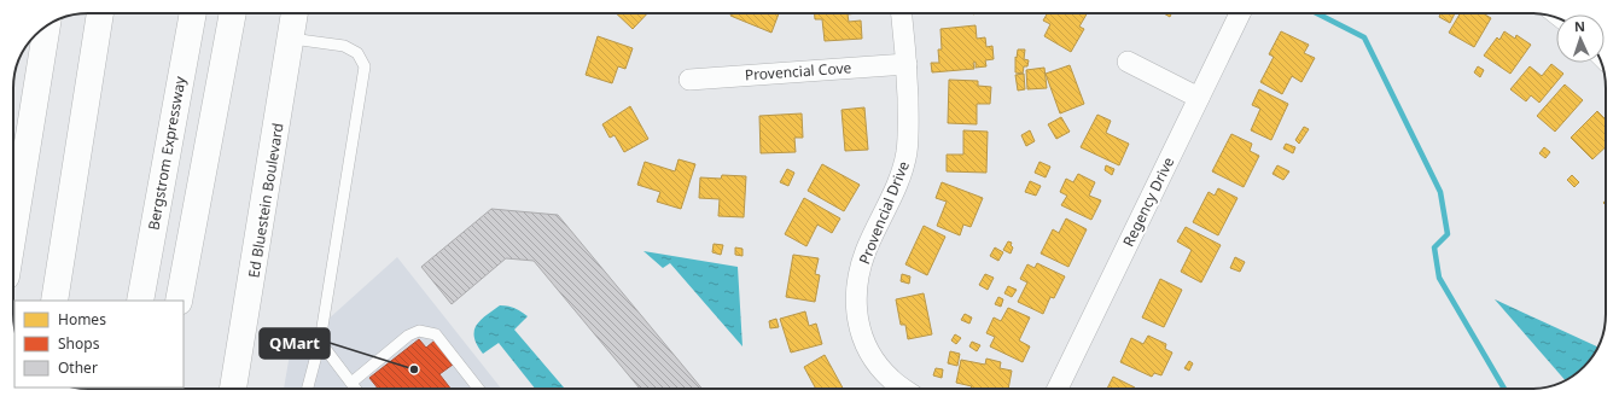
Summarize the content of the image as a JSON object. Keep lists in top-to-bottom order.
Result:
{
  "streets": {
    "main road": ["Bergstrom Expressway", "Ed Bluestein Boulevard"],
    "street": ["Provencial Cove", "Regency Drive", "Provencial Drive"]
  },
  "crossings": [
    ["Provencial Cove", "Provencial Drive"]
  ],
  "places": ["QMart"],
  "legend": ["Homes", "Shops", "Other"],
  "north": "top"
}
